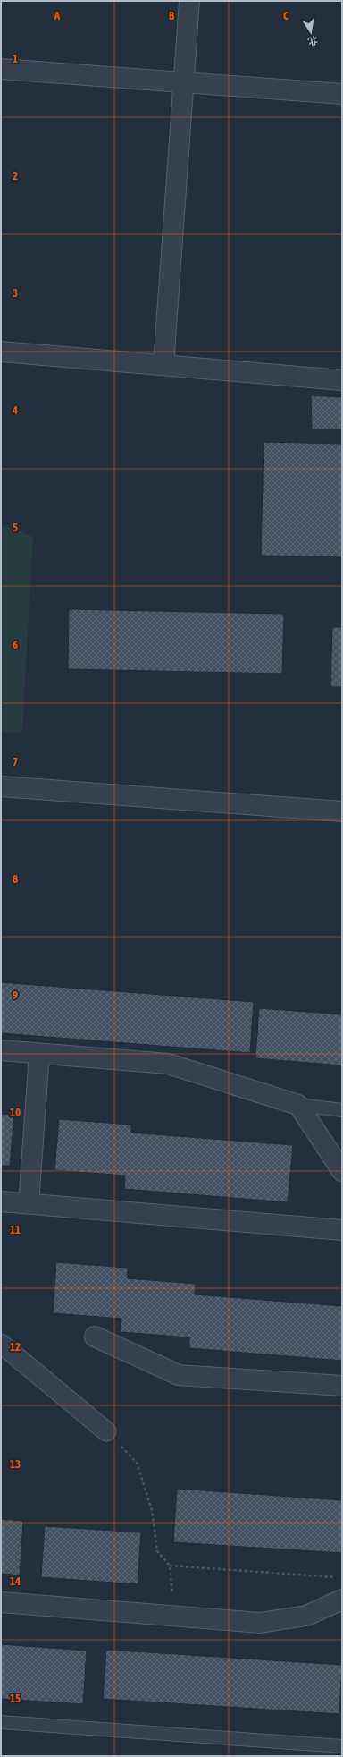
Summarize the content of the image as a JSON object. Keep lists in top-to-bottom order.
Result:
{
  "north": "bottom",
  "grid": {
    "columns": ["A", "B", "C"],
    "rows": [
      "1",
      "2",
      "3",
      "4",
      "5",
      "6",
      "7",
      "8",
      "9",
      "10",
      "11",
      "12",
      "13",
      "14",
      "15"
    ]
  }
}
